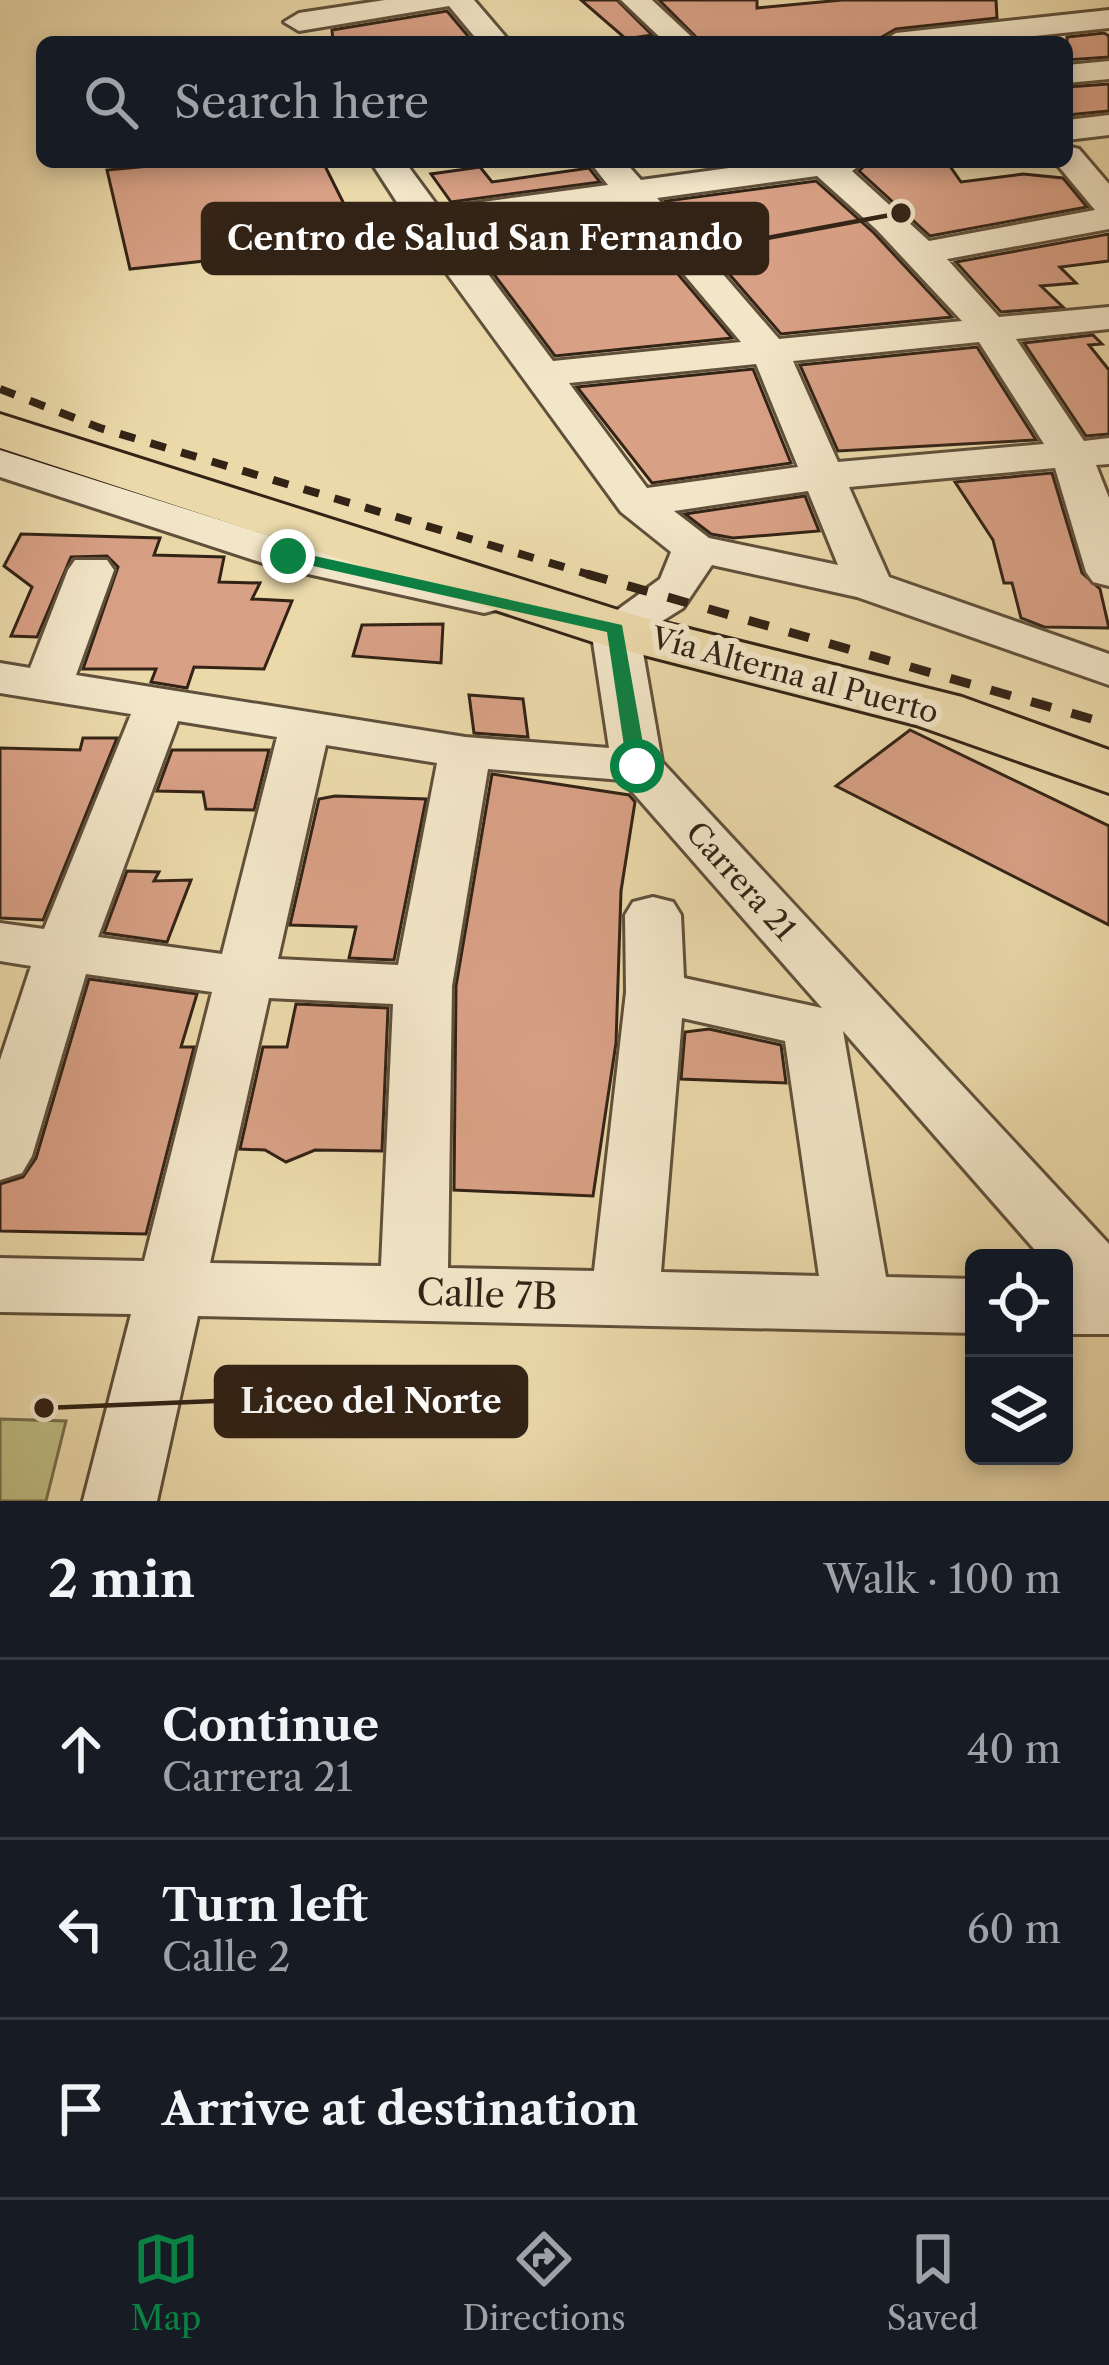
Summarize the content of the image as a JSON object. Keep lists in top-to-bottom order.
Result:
{
  "streets": {
    "main road": ["Vía Alterna al Puerto"],
    "street": ["Carrera 21", "Calle 7B"]
  },
  "places": ["Centro de Salud San Fernando", "Liceo del Norte"],
  "page": {
    "search": "Search here",
    "heading": ["2 min", "Walk · 100 m"],
    "list": [
      ["Continue", "Carrera 21", "40 m"],
      ["Turn left", "Calle 2", "60 m"],
      "Arrive at destination"
    ],
    "nav": ["Map", "Directions", "Saved"]
  }
}
